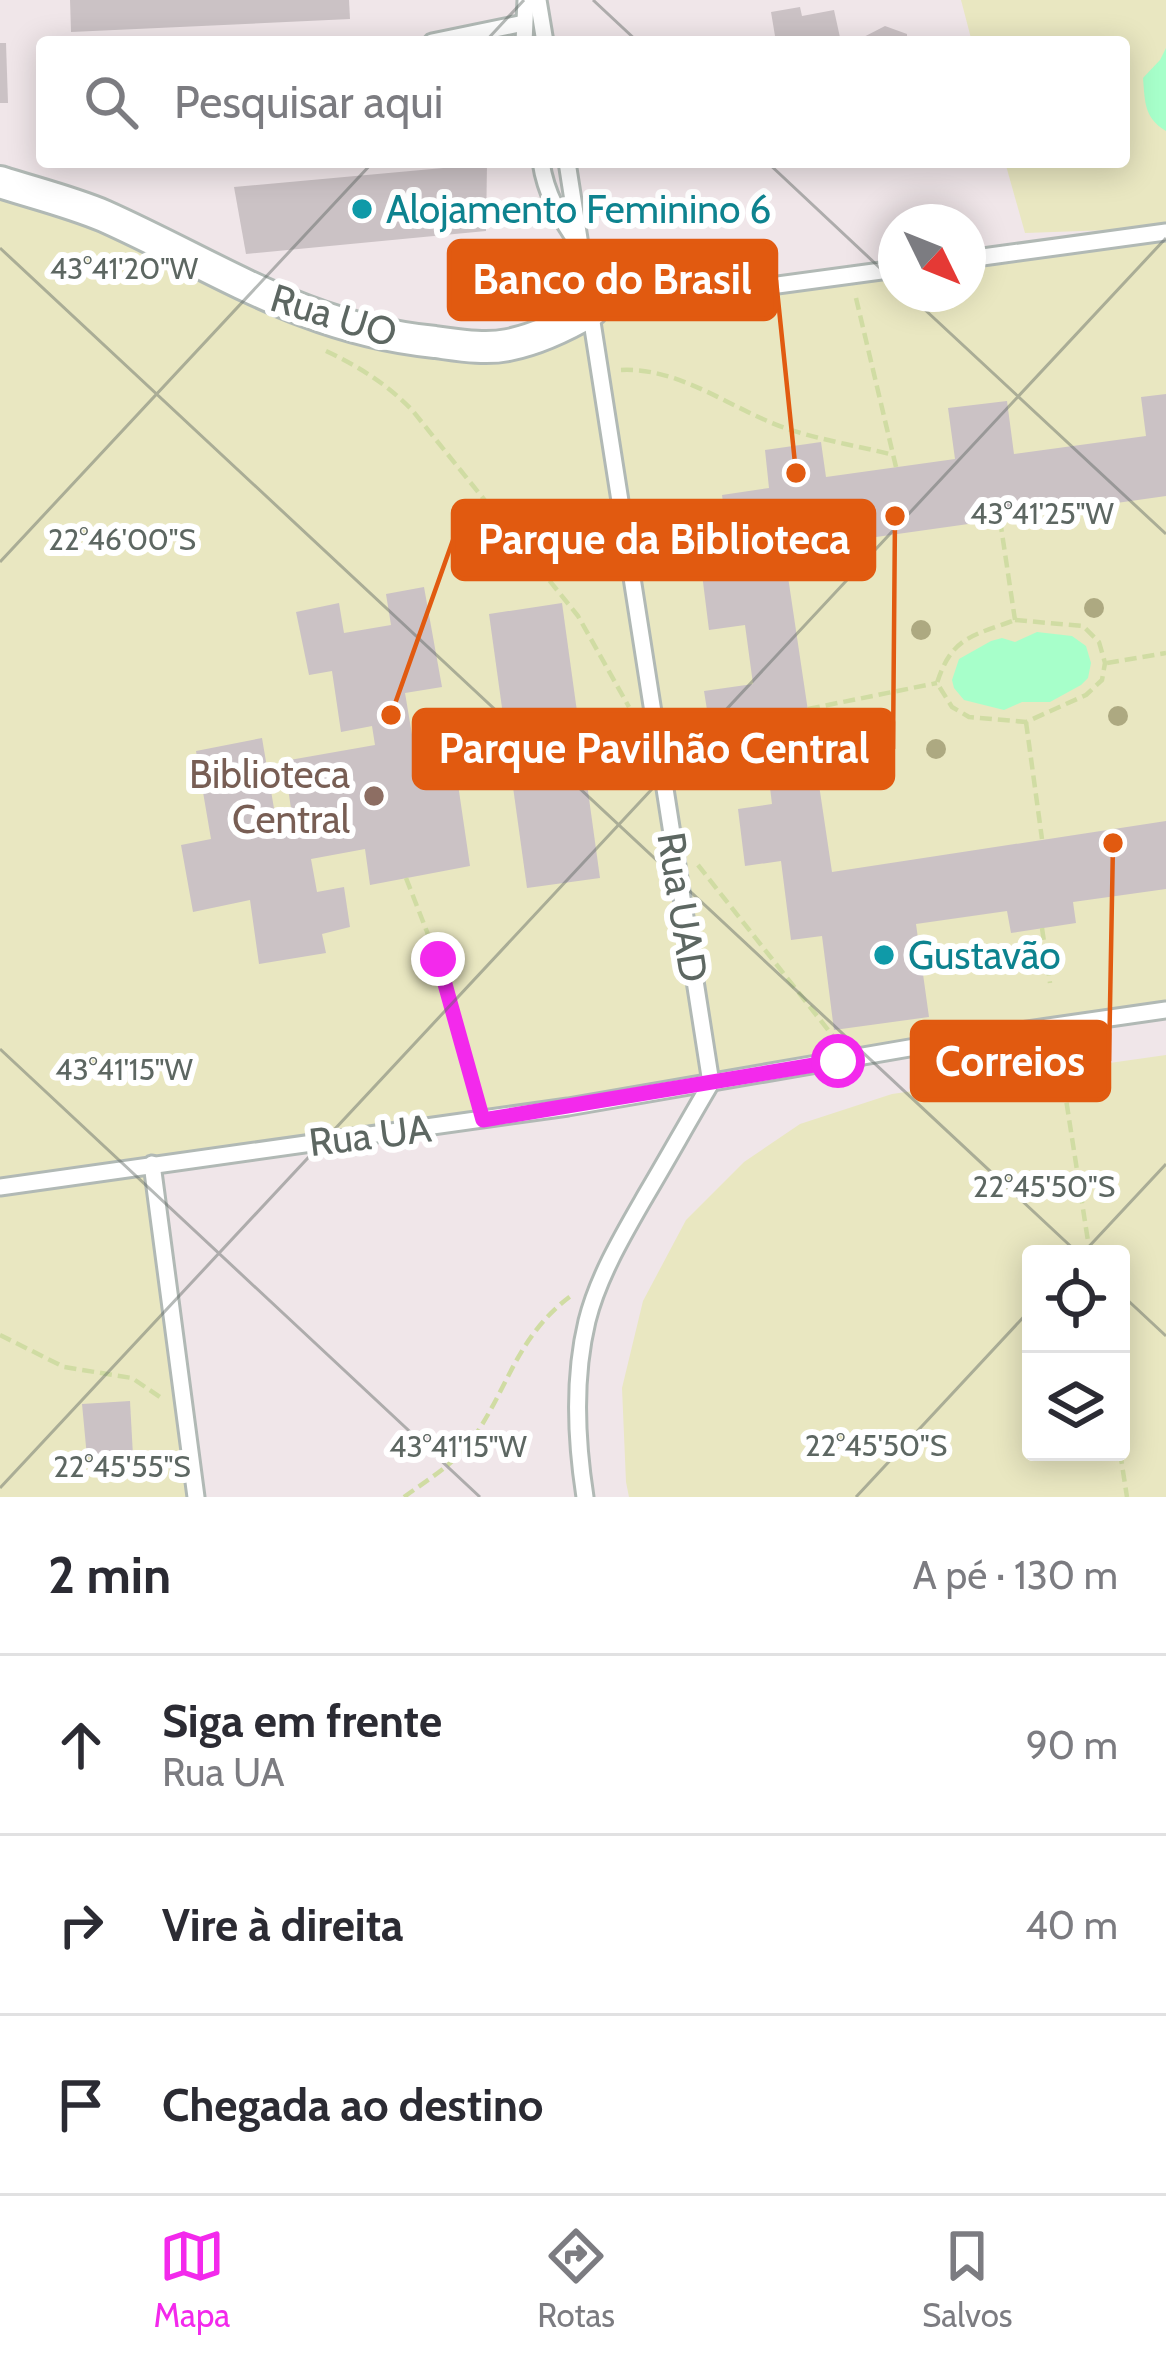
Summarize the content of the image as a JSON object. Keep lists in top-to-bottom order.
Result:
{
  "streets": {
    "street": ["Rua UO"],
    "lane": ["Rua UAD", "Rua UA"]
  },
  "crossings": [
    ["Rua UO", "Rua UAD"],
    ["Rua UAD", "Rua UA"]
  ],
  "places": [
    "Alojamento Feminino 6",
    "Banco do Brasil",
    "Parque Pavilhão Central",
    "Parque da Biblioteca",
    "Biblioteca Central",
    "Correios",
    "Gustavão"
  ],
  "north": "bottom right",
  "page": {
    "search": "Pesquisar aqui",
    "heading": ["2 min", "A pé · 130 m"],
    "list": [
      ["Siga em frente", "Rua UA", "90 m"],
      ["Vire à direita", "40 m"],
      "Chegada ao destino"
    ],
    "nav": ["Mapa", "Rotas", "Salvos"]
  },
  "coordinates": [
    "43°41'20\"W",
    "43°41'25\"W",
    "22°46'00\"S",
    "43°41'15\"W",
    "22°45'50\"S",
    "22°45'55\"S"
  ]
}
